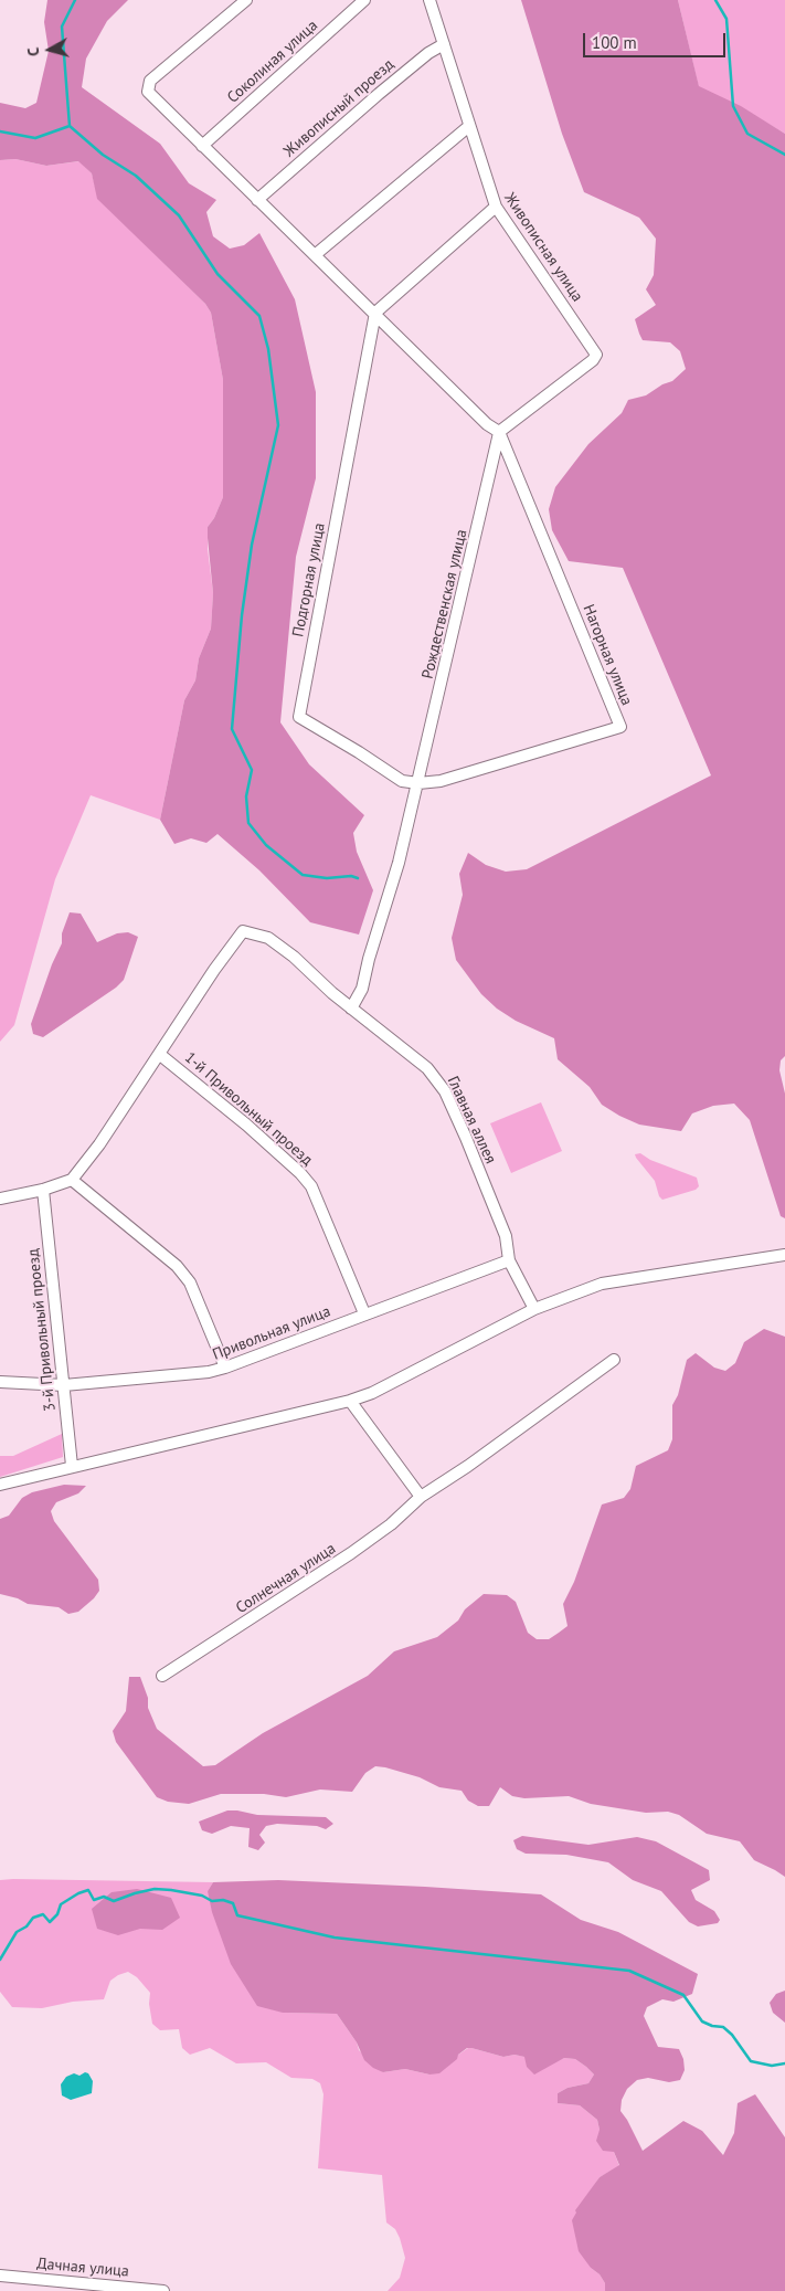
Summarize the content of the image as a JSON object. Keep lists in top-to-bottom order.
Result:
{
  "streets": {
    "street": [
      "Соколиная улица",
      "Живописный проезд",
      "Живописная улица",
      "Подгорная улица",
      "Рождественская улица",
      "Нагорная улица",
      "1-й Привольный проезд",
      "Главная аллея",
      "3-й Привольный проезд",
      "Привольная улица",
      "Солнечная улица",
      "Дачная улица"
    ]
  },
  "crossings": [
    ["Живописный проезд", "Живописная улица"],
    ["Живописная улица", "Рождественская улица"],
    ["Живописная улица", "Нагорная улица"],
    ["Подгорная улица", "Рождественская улица"],
    ["Подгорная улица", "Нагорная улица"],
    ["Рождественская улица", "Нагорная улица"],
    ["Рождественская улица", "Главная аллея"],
    ["1-й Привольный проезд", "Главная аллея"],
    ["1-й Привольный проезд", "Привольная улица"],
    ["Главная аллея", "Привольная улица"],
    ["3-й Привольный проезд", "Привольная улица"]
  ],
  "scale_bar": "100 m",
  "north": "left"
}
